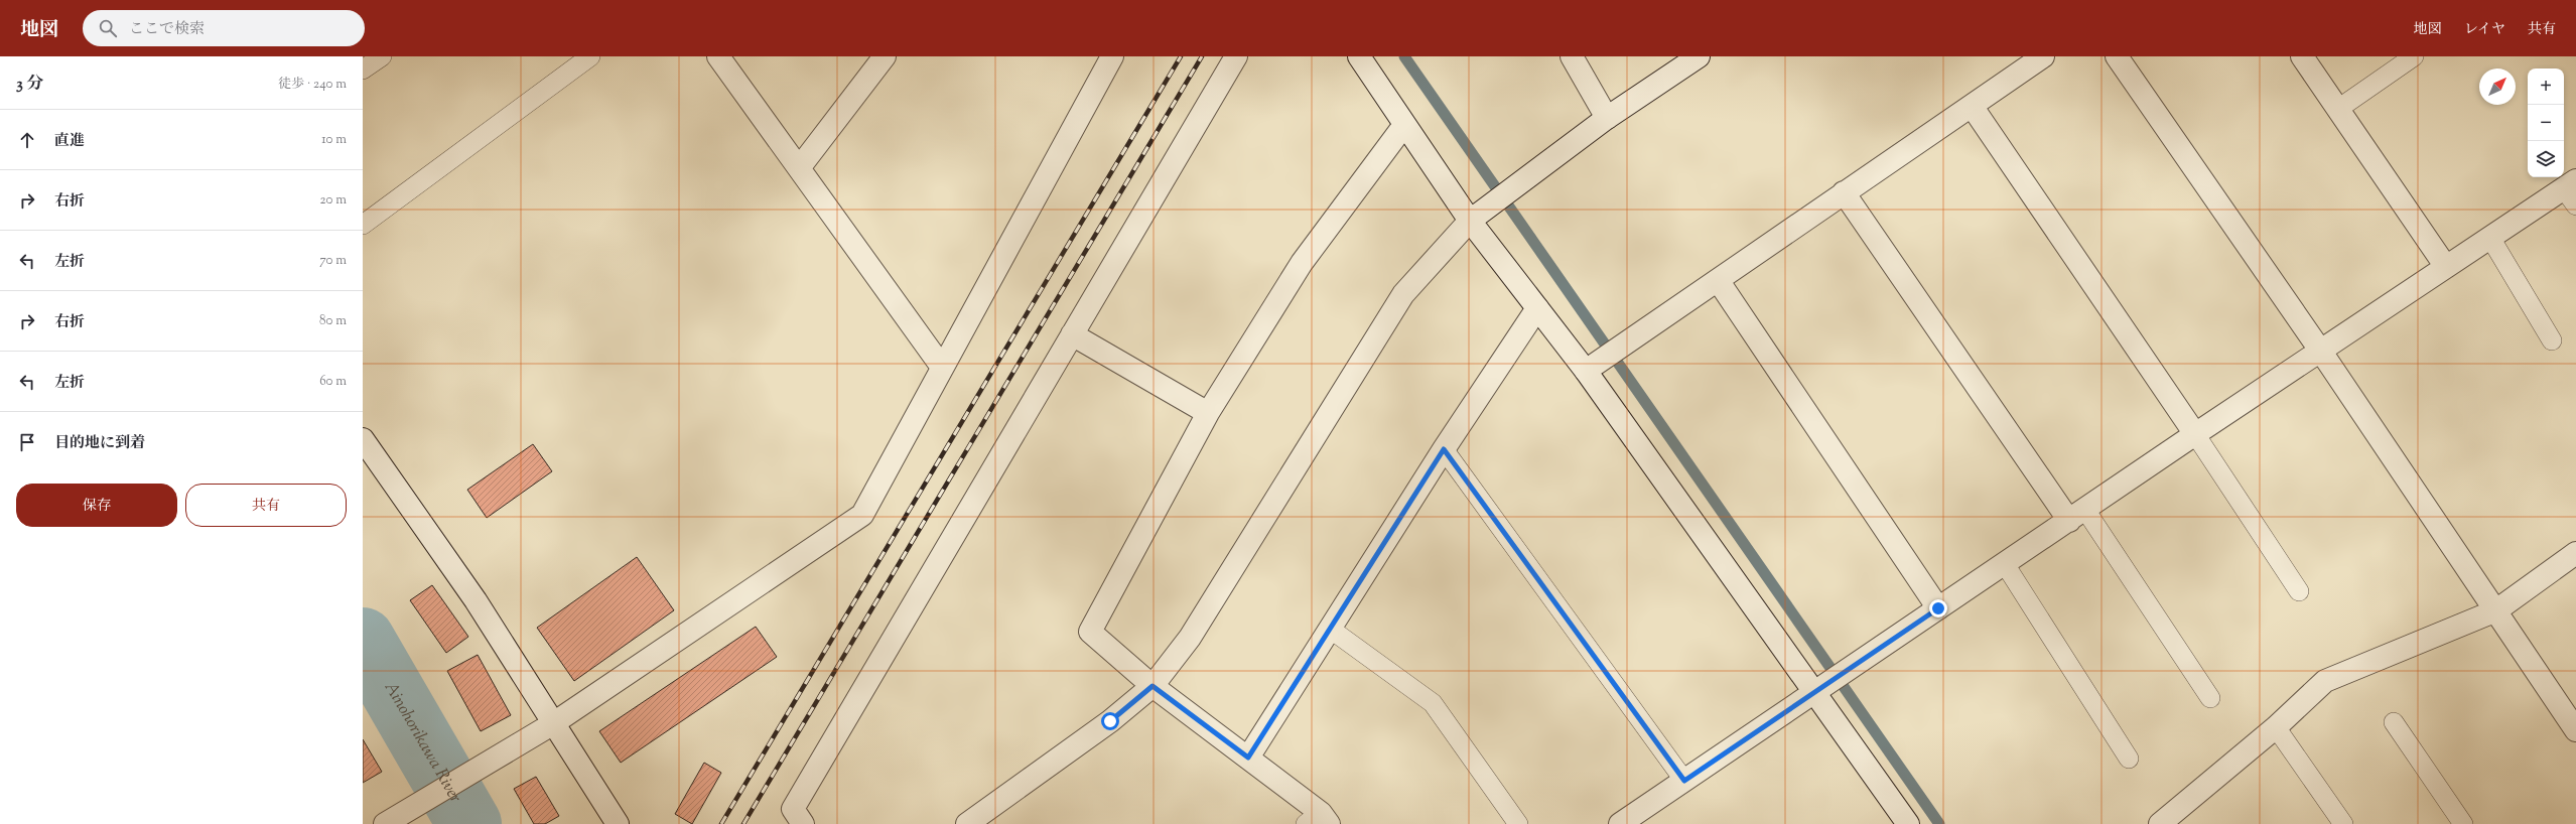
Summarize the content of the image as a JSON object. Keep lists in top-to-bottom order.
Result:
{
  "water": ["Ainohorikawa River"],
  "north": "top right",
  "page": {
    "header": "地図",
    "search": "ここで検索",
    "nav": ["地図", "レイヤ", "共有"],
    "heading": ["3 分", "徒歩 · 240 m"],
    "map_buttons": ["+", "−"],
    "list": [
      ["直進", "10 m"],
      ["右折", "20 m"],
      ["左折", "70 m"],
      ["右折", "80 m"],
      ["左折", "60 m"],
      "目的地に到着"
    ],
    "buttons": ["保存", "共有"]
  }
}
